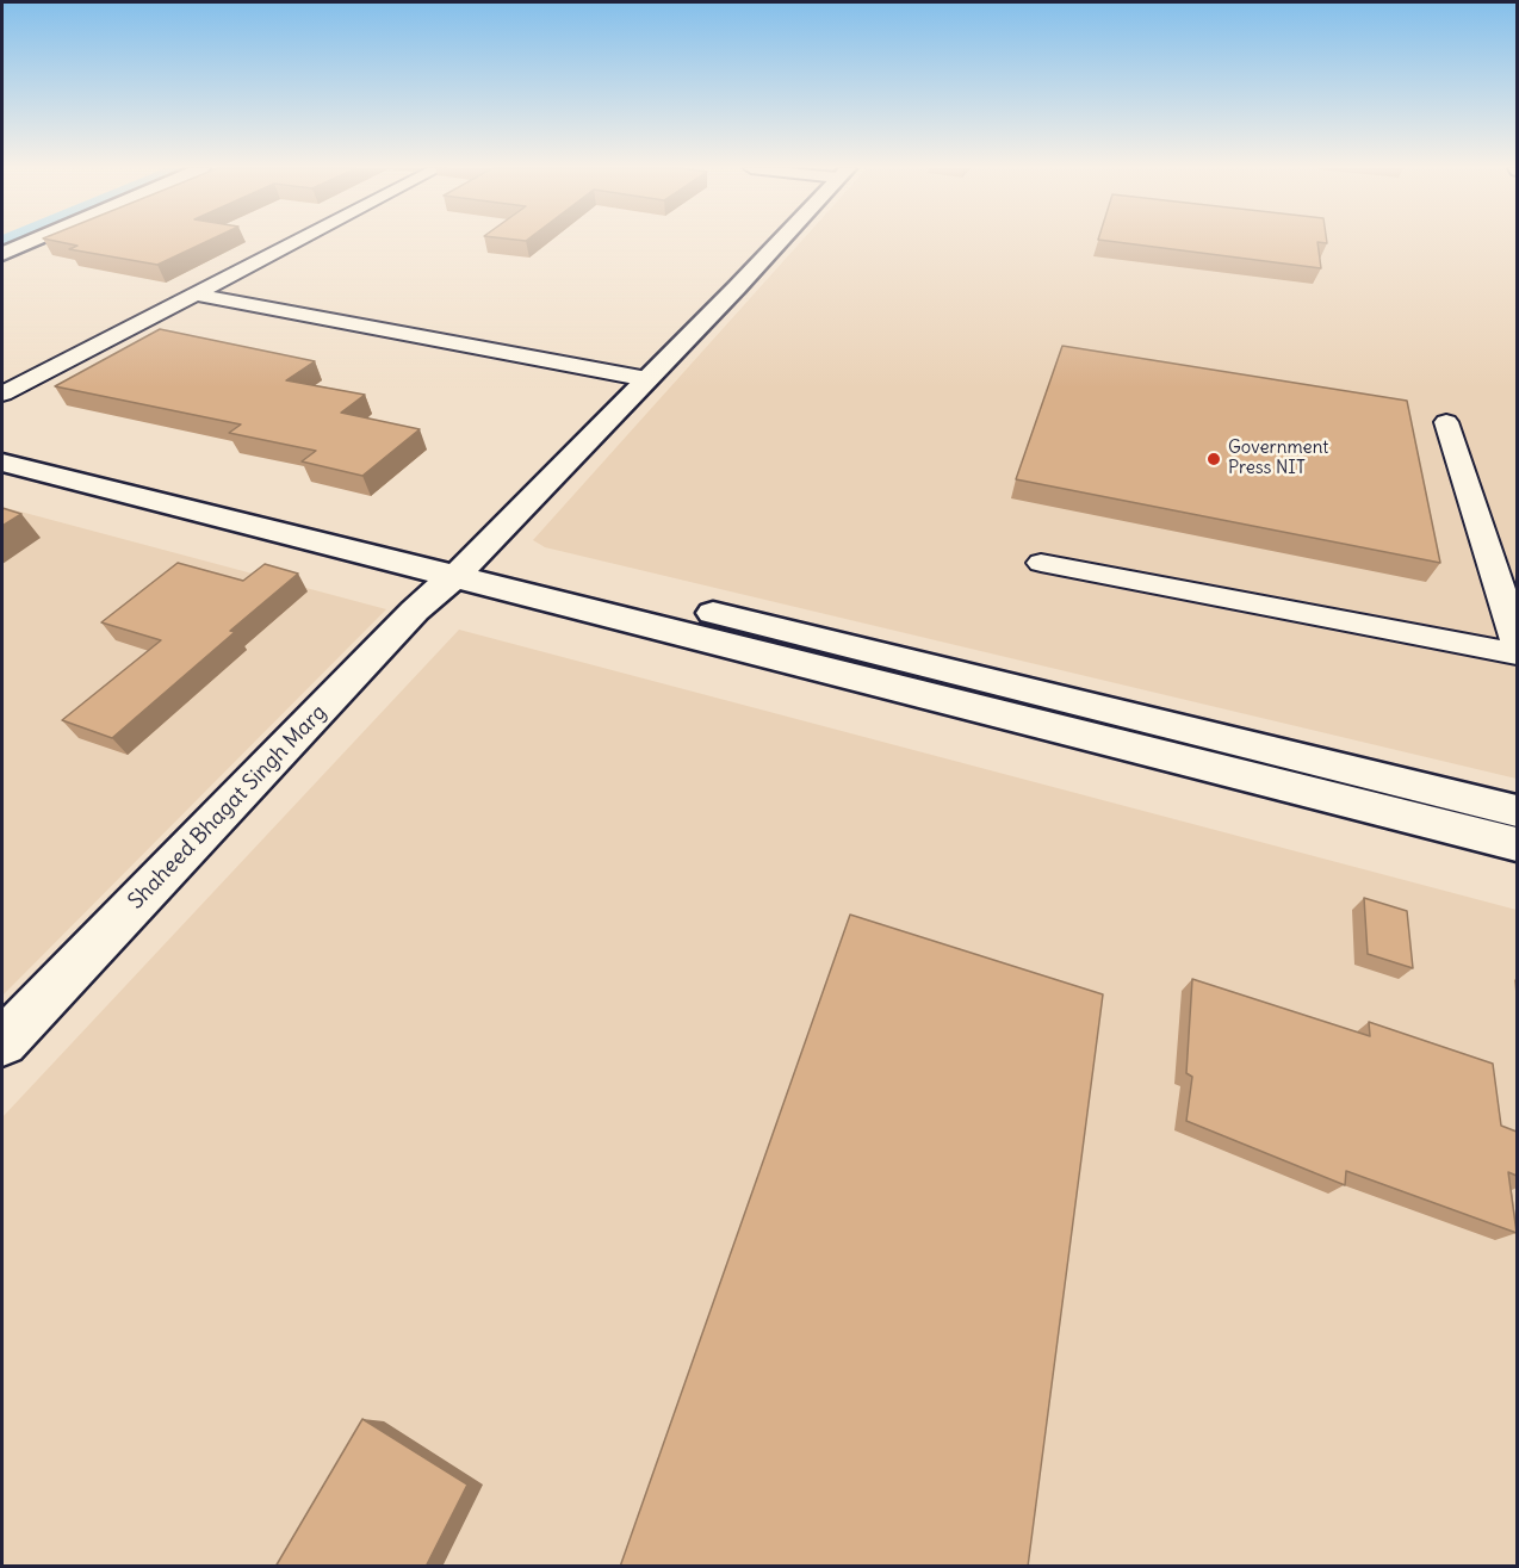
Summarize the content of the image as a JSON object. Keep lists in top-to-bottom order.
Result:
{
  "streets": {
    "street": ["Shaheed Bhagat Singh Marg"]
  },
  "places": ["Government Press NIT"]
}
